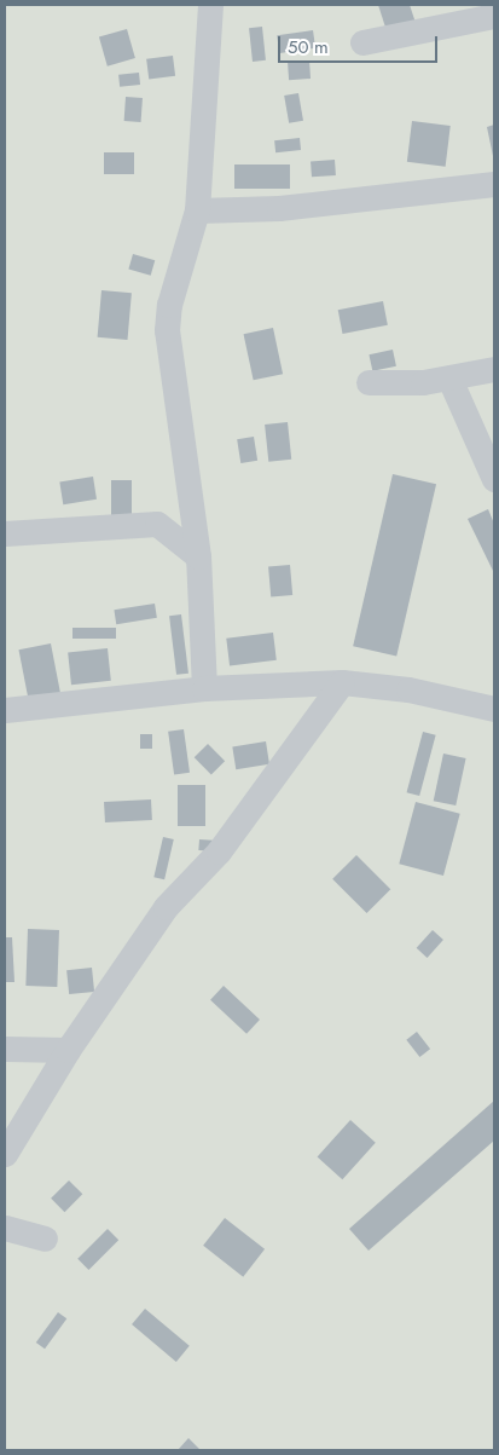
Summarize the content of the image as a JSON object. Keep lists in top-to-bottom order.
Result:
{
  "scale_bar": "50 m"
}
